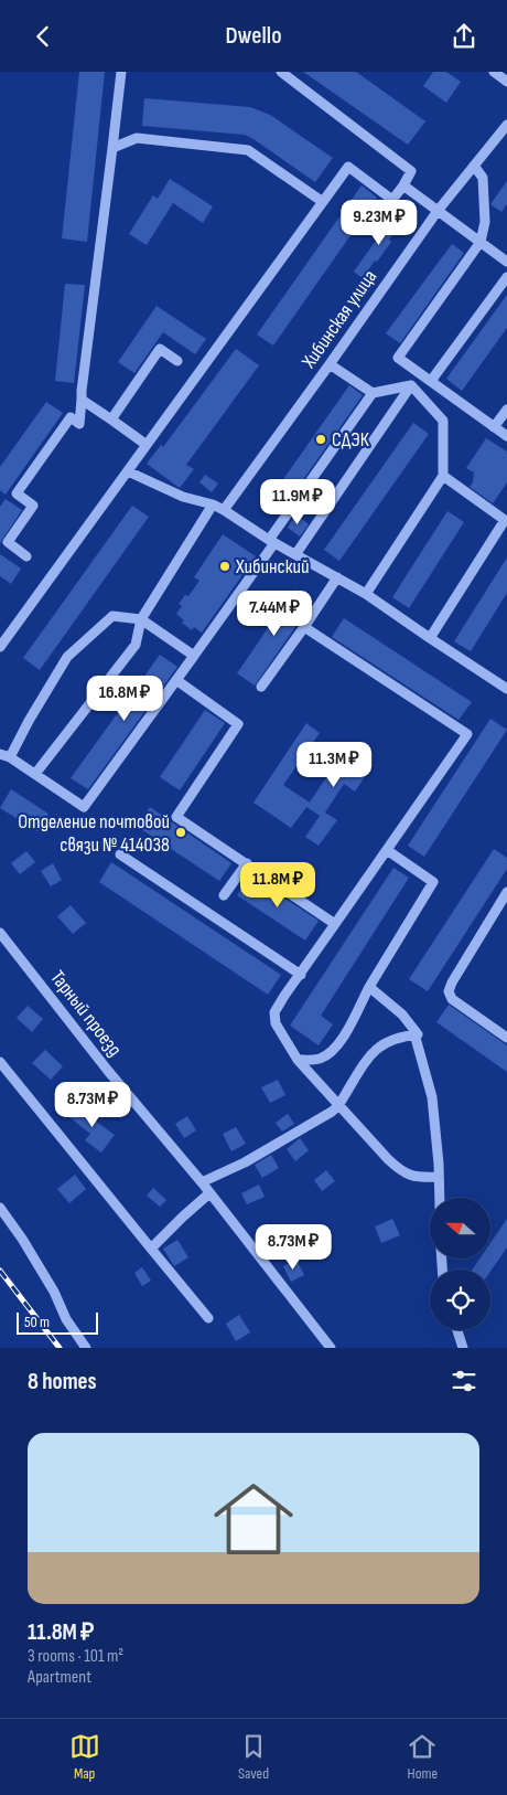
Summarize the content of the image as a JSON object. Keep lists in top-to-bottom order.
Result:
{
  "streets": {
    "street": ["Хибинская улица", "Тарный проезд"]
  },
  "places": ["СДЭК", "Хибинский", "Отделение почтовой связи № 414038"],
  "scale_bar": "50 m",
  "north": "left",
  "page": {
    "header": "Dwello",
    "price": [
      "9.23M ₽",
      "11.9M ₽",
      "7.44M ₽",
      "16.8M ₽",
      "11.3M ₽",
      "11.8M ₽",
      "8.73M ₽",
      "8.73M ₽"
    ],
    "scale": "50 m",
    "heading": "8 homes",
    "list": [
      {
        "name": "11.8M ₽",
        "note": "3 rooms · 101 m² · Apartment"
      }
    ],
    "tabs": ["Map", "Saved", "Home"]
  }
}
